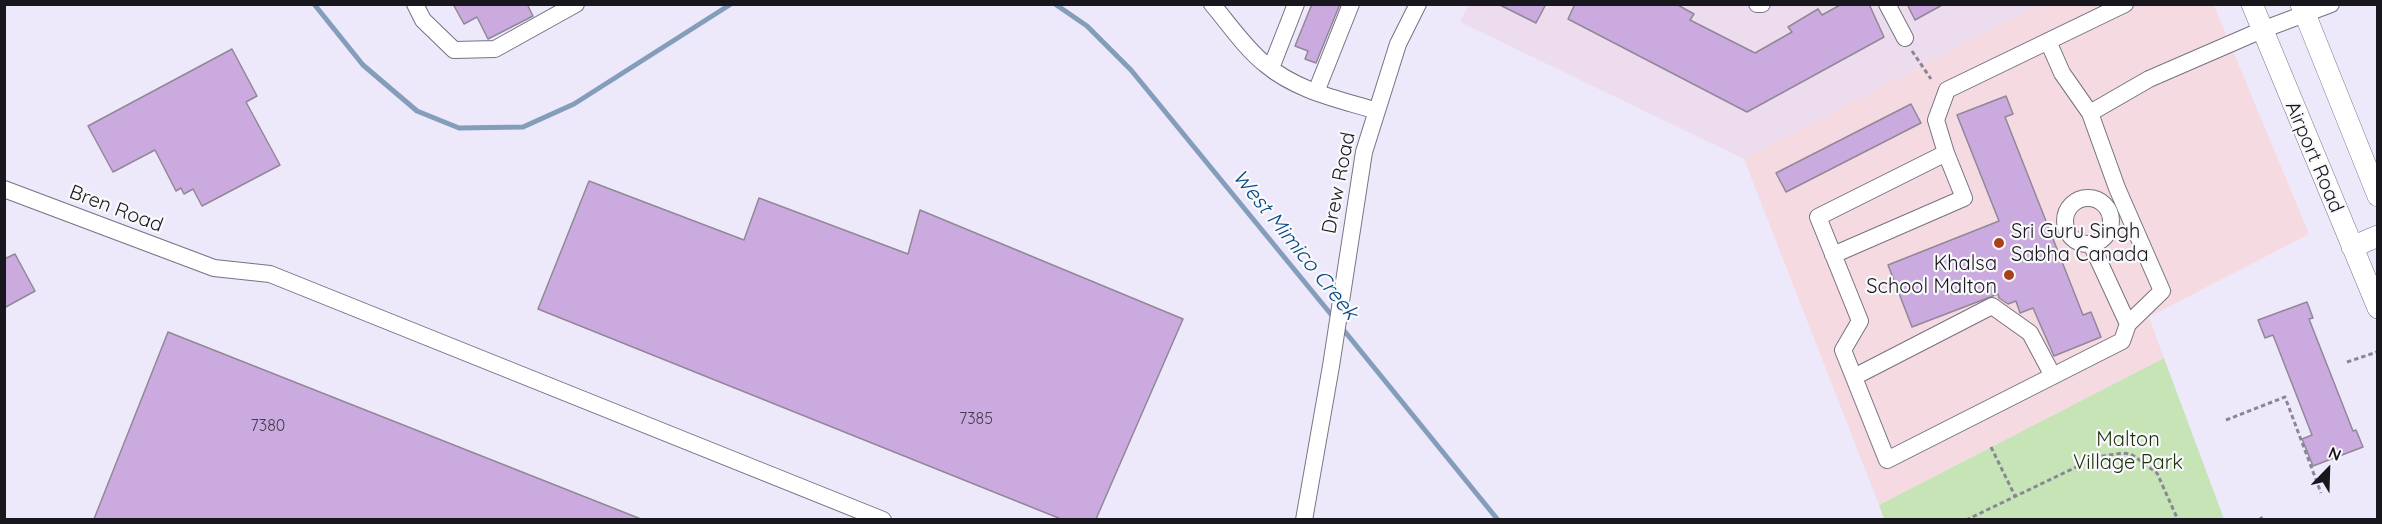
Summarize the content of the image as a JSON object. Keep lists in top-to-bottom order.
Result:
{
  "streets": {
    "main road": ["Airport Road"],
    "street": ["Drew Road", "Bren Road"]
  },
  "water": ["West Mimico Creek"],
  "parks": ["Malton Village Park"],
  "places": ["Sri Guru Singh Sabha Canada", "Khalsa School Malton"],
  "house_numbers": ["7385", "7380"],
  "north": "top right"
}
